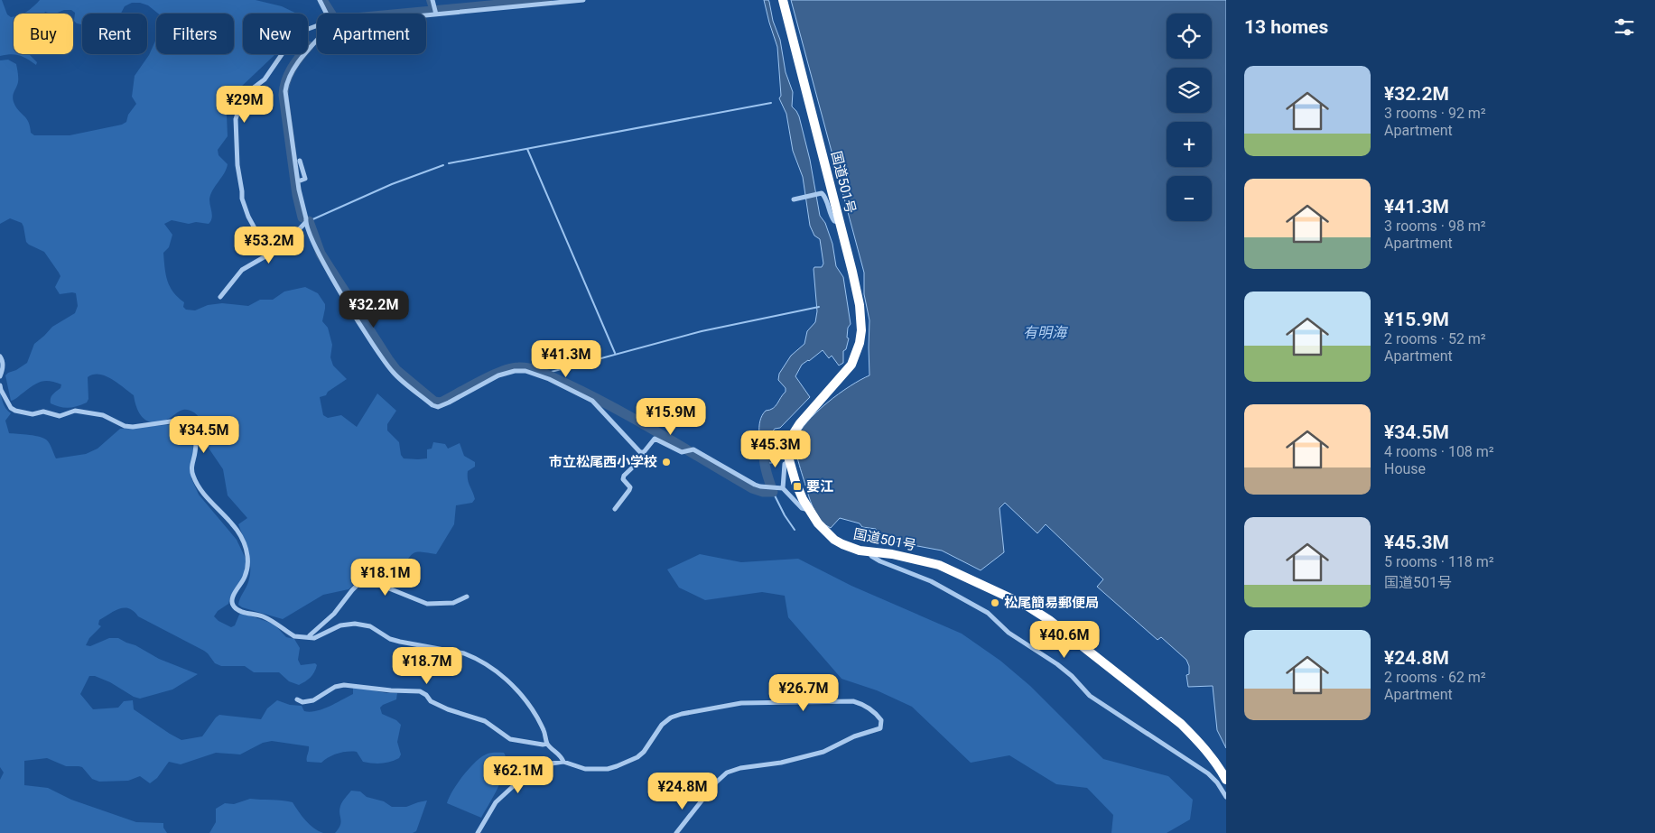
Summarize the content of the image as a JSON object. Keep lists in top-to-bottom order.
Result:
{
  "streets": {
    "highway": ["国道501号"]
  },
  "water": ["有明海"],
  "places": {
    "other": ["市立松尾西小学校", "松尾簡易郵便局"],
    "transit": ["要江"]
  },
  "page": {
    "heading": "13 homes",
    "map_buttons": ["+", "−"],
    "chip": [
      "Buy",
      "Rent",
      "Filters",
      "New",
      "Apartment"
    ],
    "list": [
      {
        "name": "¥32.2M",
        "note": "3 rooms · 92 m² · Apartment"
      },
      {
        "name": "¥41.3M",
        "note": "3 rooms · 98 m² · Apartment"
      },
      {
        "name": "¥15.9M",
        "note": "2 rooms · 52 m² · Apartment"
      },
      {
        "name": "¥34.5M",
        "note": "4 rooms · 108 m² · House"
      },
      {
        "name": "¥45.3M",
        "note": "5 rooms · 118 m² · 国道501号"
      },
      {
        "name": "¥24.8M",
        "note": "2 rooms · 62 m² · Apartment"
      }
    ],
    "price": [
      "¥29M",
      "¥53.2M",
      "¥32.2M",
      "¥41.3M",
      "¥15.9M",
      "¥34.5M",
      "¥45.3M",
      "¥18.1M",
      "¥40.6M",
      "¥18.7M",
      "¥26.7M",
      "¥62.1M",
      "¥24.8M"
    ]
  }
}
